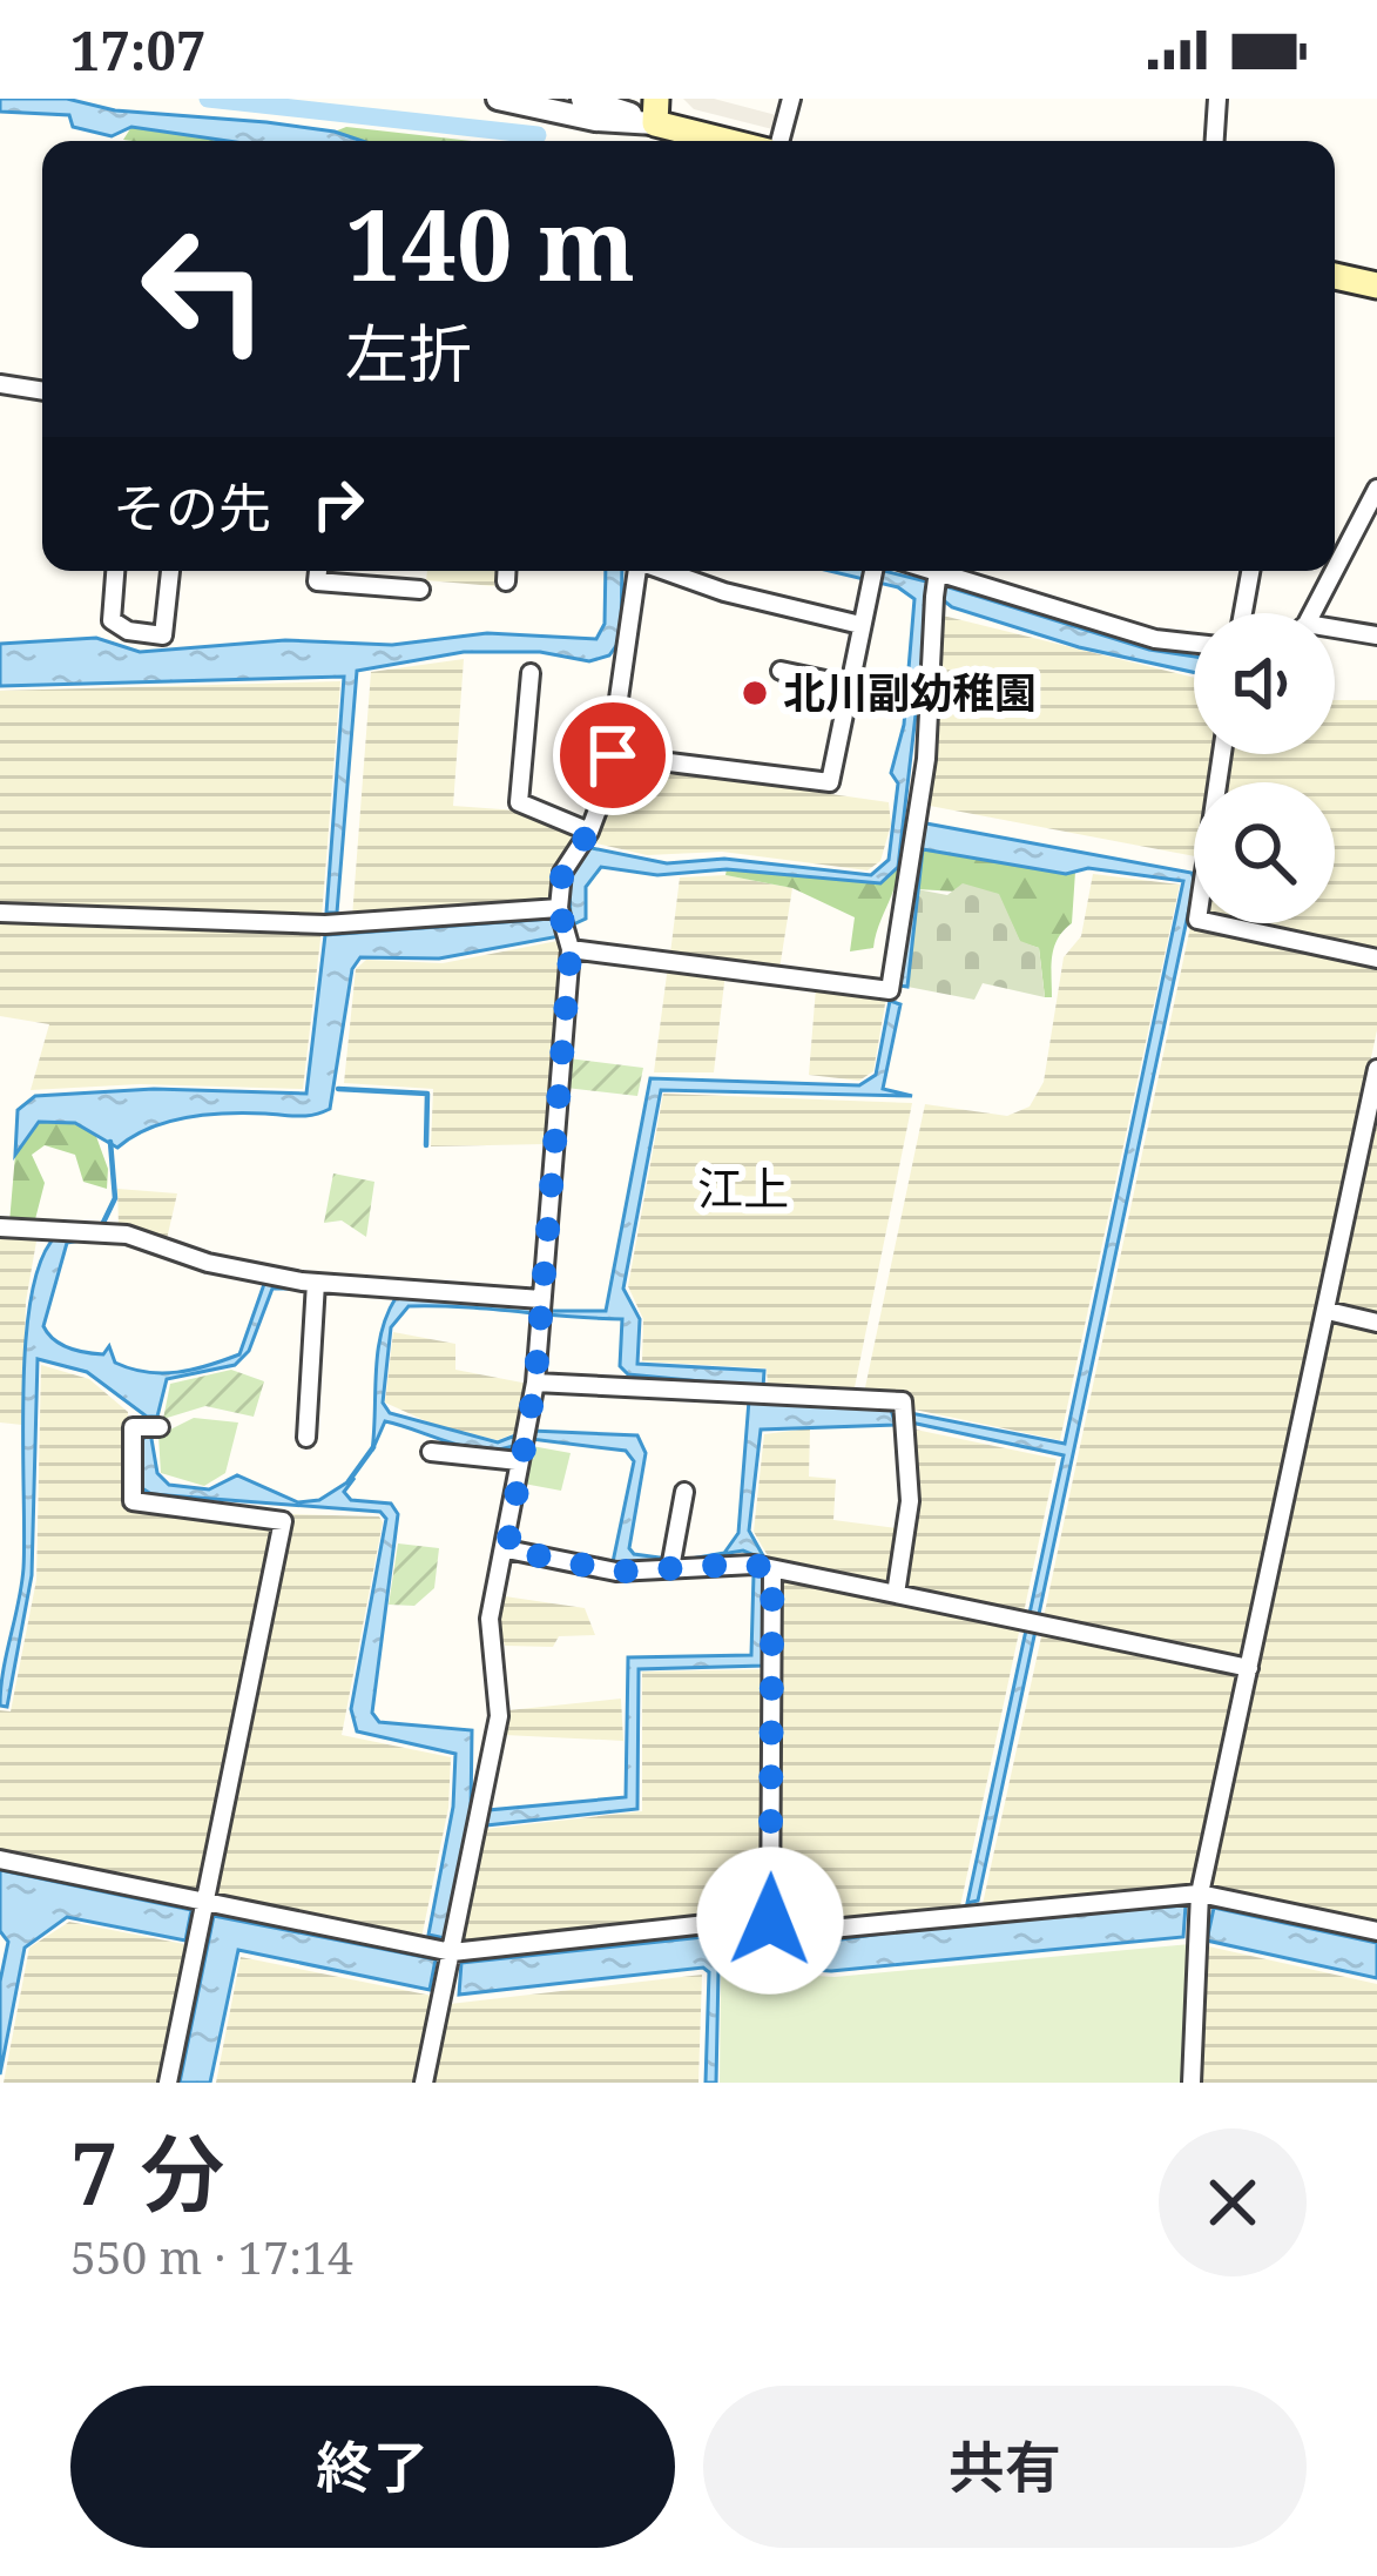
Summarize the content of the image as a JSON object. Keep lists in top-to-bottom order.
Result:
{
  "districts": ["江上"],
  "places": ["北川副幼稚園"],
  "page": {
    "status": "17:07",
    "turn": ["140 m", "左折"],
    "then": "その先",
    "heading": ["7 分", "550 m · 17:14"],
    "buttons": ["終了", "共有"]
  }
}
